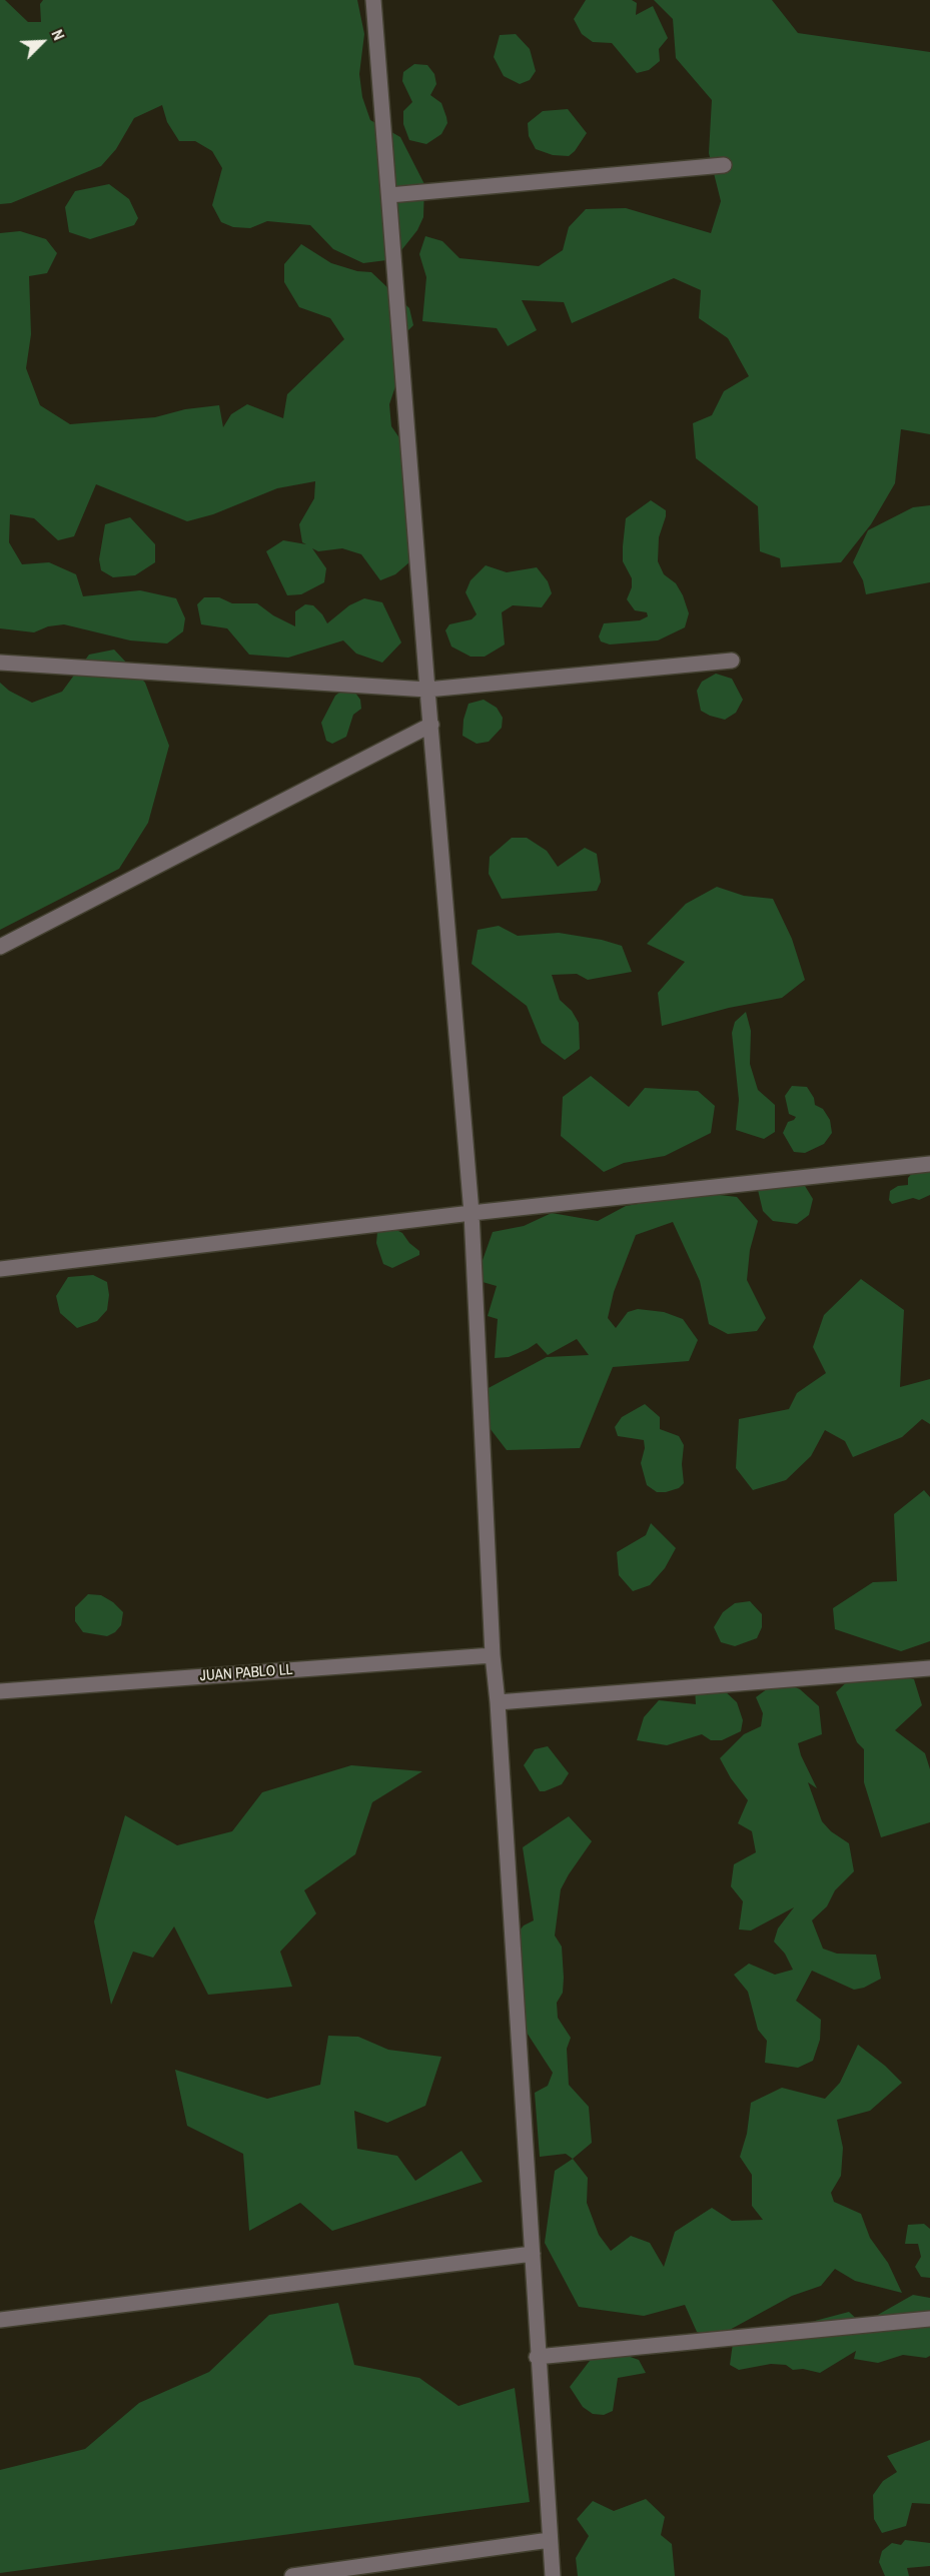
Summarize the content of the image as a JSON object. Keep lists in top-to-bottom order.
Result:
{
  "streets": {
    "street": ["JUAN PABLO LL"]
  },
  "north": "top right"
}
